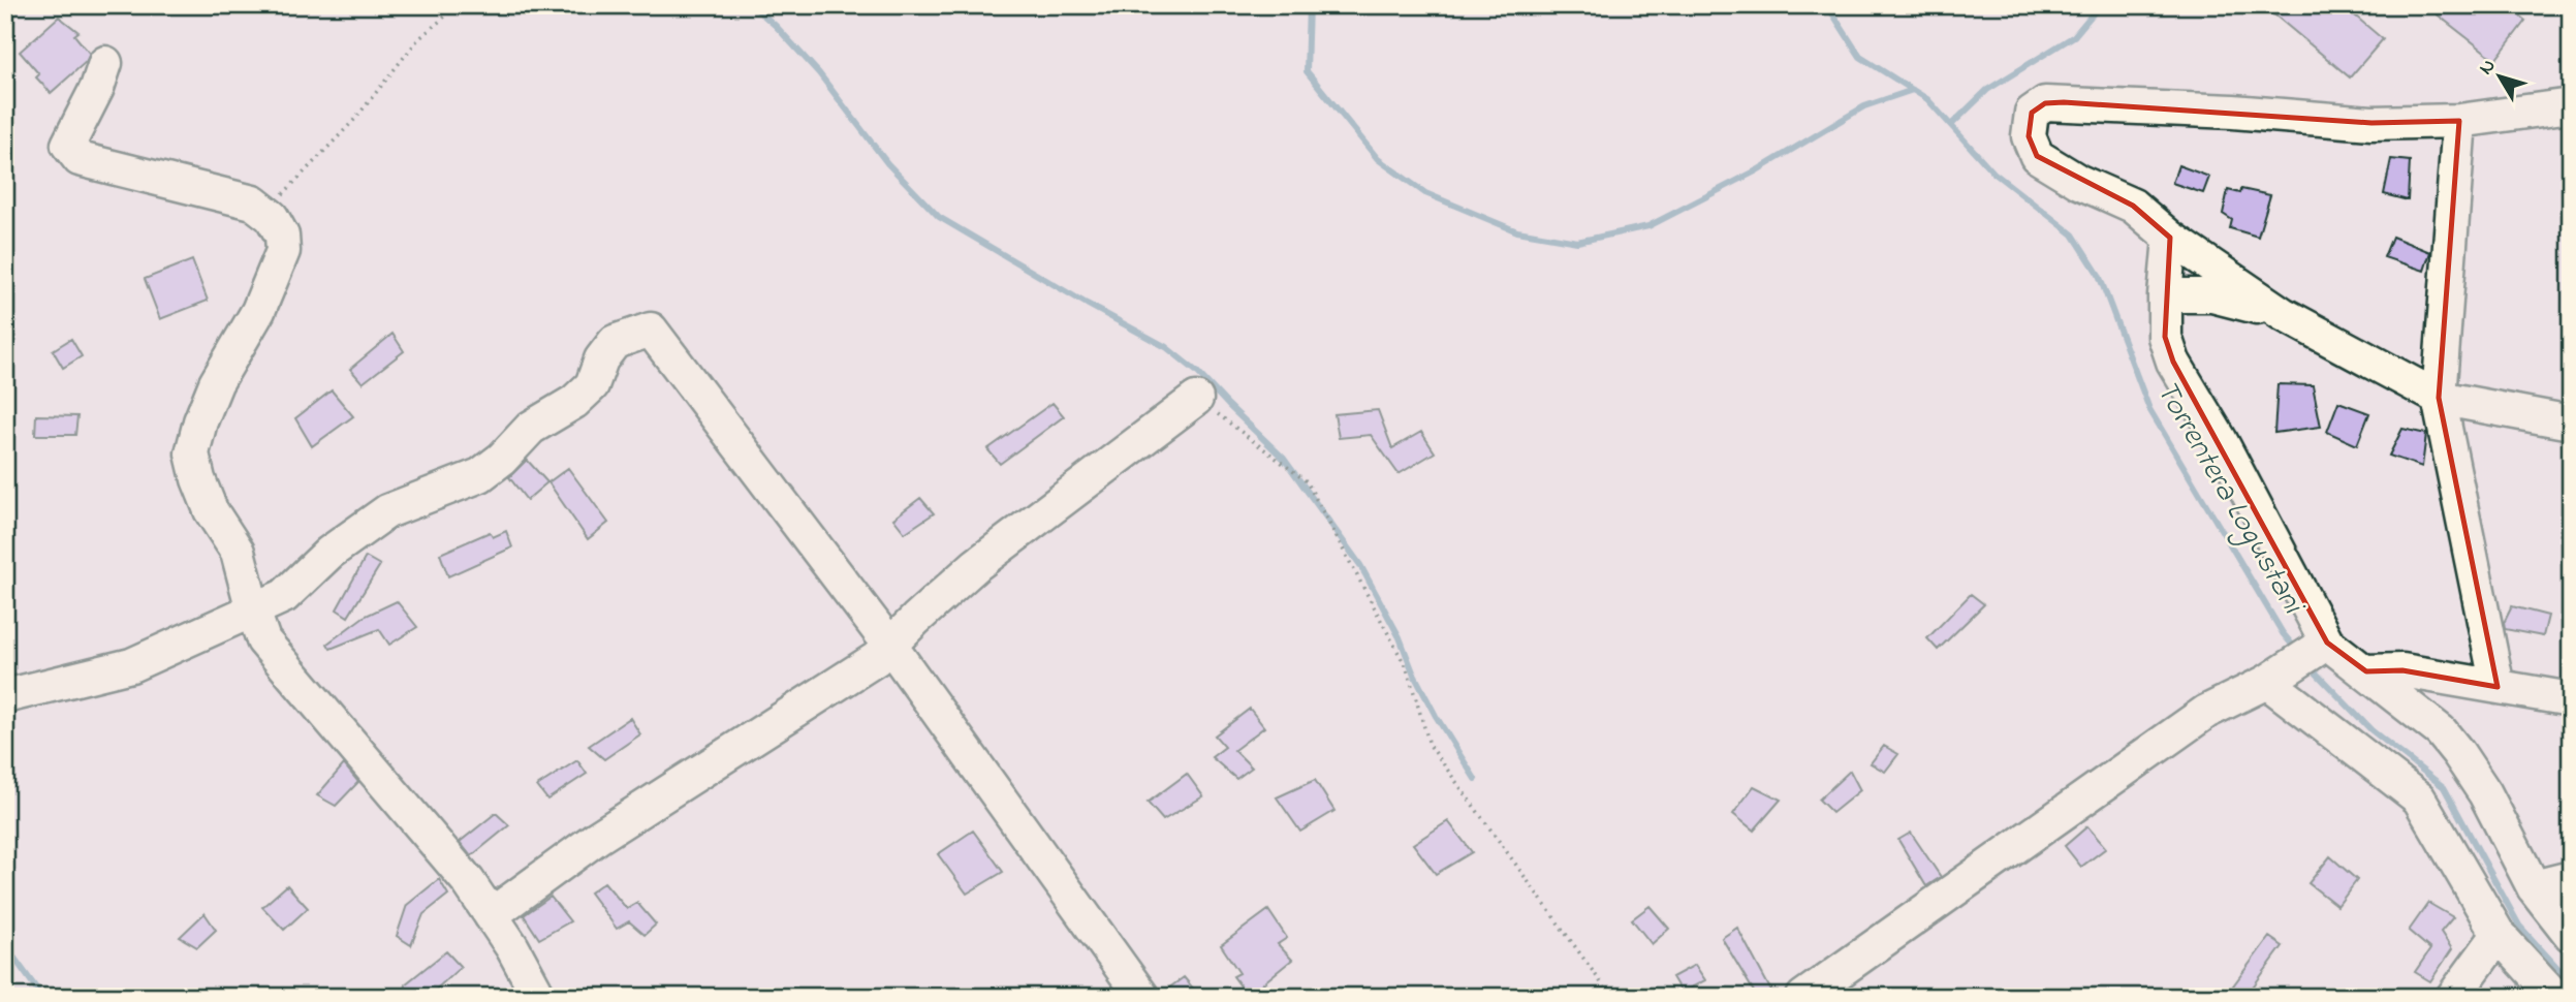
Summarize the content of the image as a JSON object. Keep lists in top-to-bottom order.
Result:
{
  "water": ["Torrentera Logustani"],
  "north": "top left"
}
